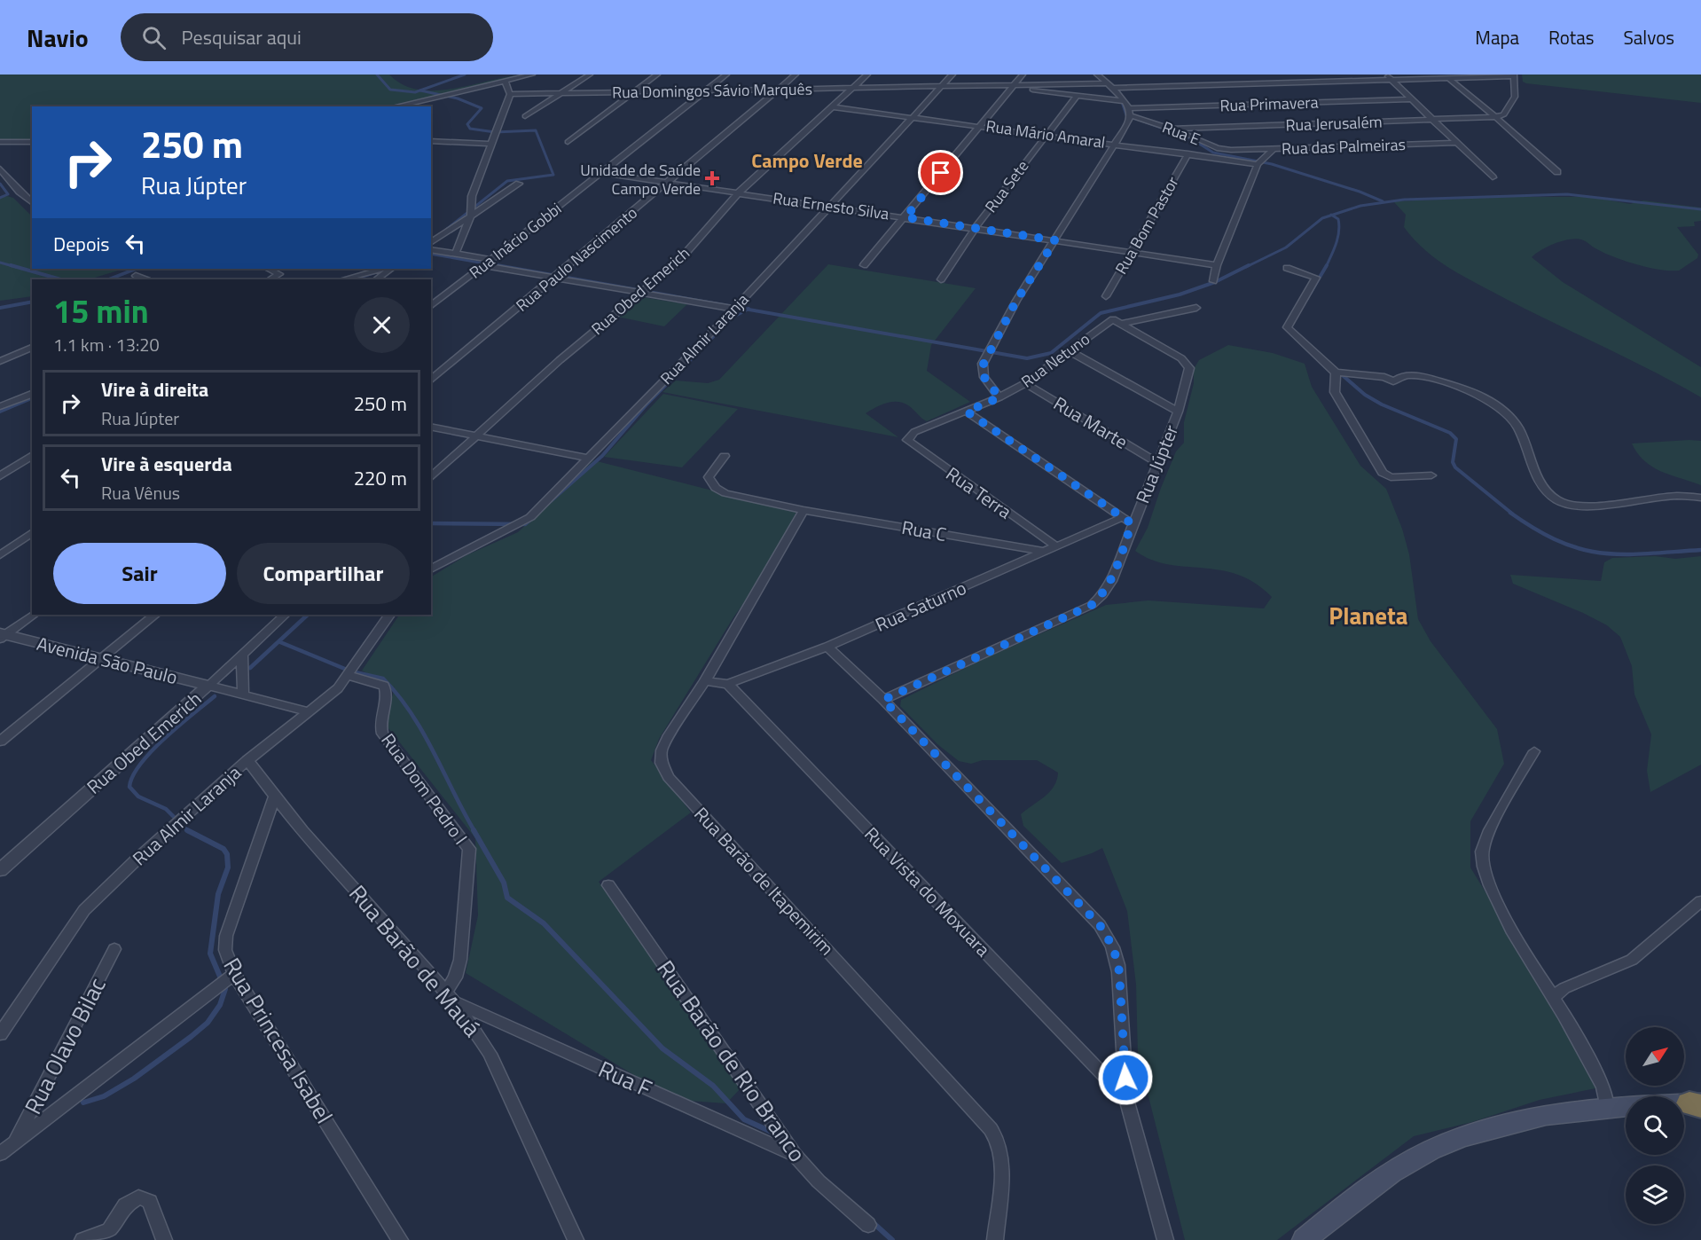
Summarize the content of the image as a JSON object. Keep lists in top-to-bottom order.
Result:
{
  "streets": {
    "street": [
      "Rua Domingos Sávio Marquês",
      "Rua Primavera",
      "Rua Jerusalém",
      "Rua E",
      "Rua Mário Amaral",
      "Rua das Palmeiras",
      "Rua Sete",
      "Rua Ernesto Silva",
      "Rua Bom Pastor",
      "Rua Inácio Gobbi",
      "Rua Paulo Nascimento",
      "Rua Obed Emerich",
      "Rua Almir Laranja",
      "Rua Netuno",
      "Rua Marte",
      "Rua Júpter",
      "Rua Terra",
      "Rua C",
      "Rua Saturno",
      "Avenida São Paulo",
      "Rua Dom Pedro I",
      "Rua Barão de Itapemirim",
      "Rua Vista do Moxuara",
      "Rua Barão de Mauá",
      "Rua Princesa Isabel",
      "Rua Olavo Bilac",
      "Rua Barão de Rio Branco",
      "Rua F"
    ]
  },
  "crossings": [
    ["Rua Domingos Sávio Marquês", "Rua Inácio Gobbi"],
    ["Rua Domingos Sávio Marquês", "Rua Paulo Nascimento"],
    ["Rua Domingos Sávio Marquês", "Rua Obed Emerich"],
    ["Rua Domingos Sávio Marquês", "Rua Almir Laranja"],
    ["Rua Primavera", "Rua E"],
    ["Rua Jerusalém", "Rua E"],
    ["Rua E", "Rua das Palmeiras"],
    ["Rua Mário Amaral", "Rua Sete"],
    ["Rua Mário Amaral", "Rua Bom Pastor"],
    ["Rua Mário Amaral", "Rua Obed Emerich"],
    ["Rua Mário Amaral", "Rua Almir Laranja"],
    ["Rua Sete", "Rua Ernesto Silva"],
    ["Rua Ernesto Silva", "Rua Bom Pastor"],
    ["Rua Ernesto Silva", "Rua Inácio Gobbi"],
    ["Rua Ernesto Silva", "Rua Paulo Nascimento"],
    ["Rua Ernesto Silva", "Rua Obed Emerich"],
    ["Rua Ernesto Silva", "Rua Almir Laranja"],
    ["Rua Obed Emerich", "Avenida São Paulo"],
    ["Rua Almir Laranja", "Avenida São Paulo"],
    ["Rua Almir Laranja", "Rua Dom Pedro I"],
    ["Rua Almir Laranja", "Rua Barão de Mauá"],
    ["Rua Netuno", "Rua Marte"],
    ["Rua Netuno", "Rua Júpter"],
    ["Rua Netuno", "Rua Terra"],
    ["Rua Marte", "Rua Júpter"],
    ["Rua Júpter", "Rua Saturno"],
    ["Rua Terra", "Rua Saturno"],
    ["Rua C", "Rua Saturno"],
    ["Rua C", "Rua Barão de Itapemirim"],
    ["Rua Saturno", "Rua Barão de Itapemirim"],
    ["Rua Saturno", "Rua Vista do Moxuara"],
    ["Rua Dom Pedro I", "Rua Barão de Mauá"],
    ["Rua Barão de Mauá", "Rua Princesa Isabel"],
    ["Rua Barão de Mauá", "Rua F"],
    ["Rua Barão de Rio Branco", "Rua F"]
  ],
  "districts": ["Campo Verde", "Planeta"],
  "places": {
    "health": ["Unidade de Saúde Campo Verde"]
  },
  "north": "top right",
  "page": {
    "header": "Navio",
    "search": "Pesquisar aqui",
    "nav": ["Mapa", "Rotas", "Salvos"],
    "turn": ["250 m", "Rua Júpter"],
    "then": "Depois",
    "heading": ["15 min", "1.1 km · 13:20"],
    "list": [
      {
        "name": "Vire à direita",
        "note": "Rua Júpter",
        "value": "250 m"
      },
      {
        "name": "Vire à esquerda",
        "note": "Rua Vênus",
        "value": "220 m"
      }
    ],
    "buttons": ["Sair", "Compartilhar"]
  }
}
